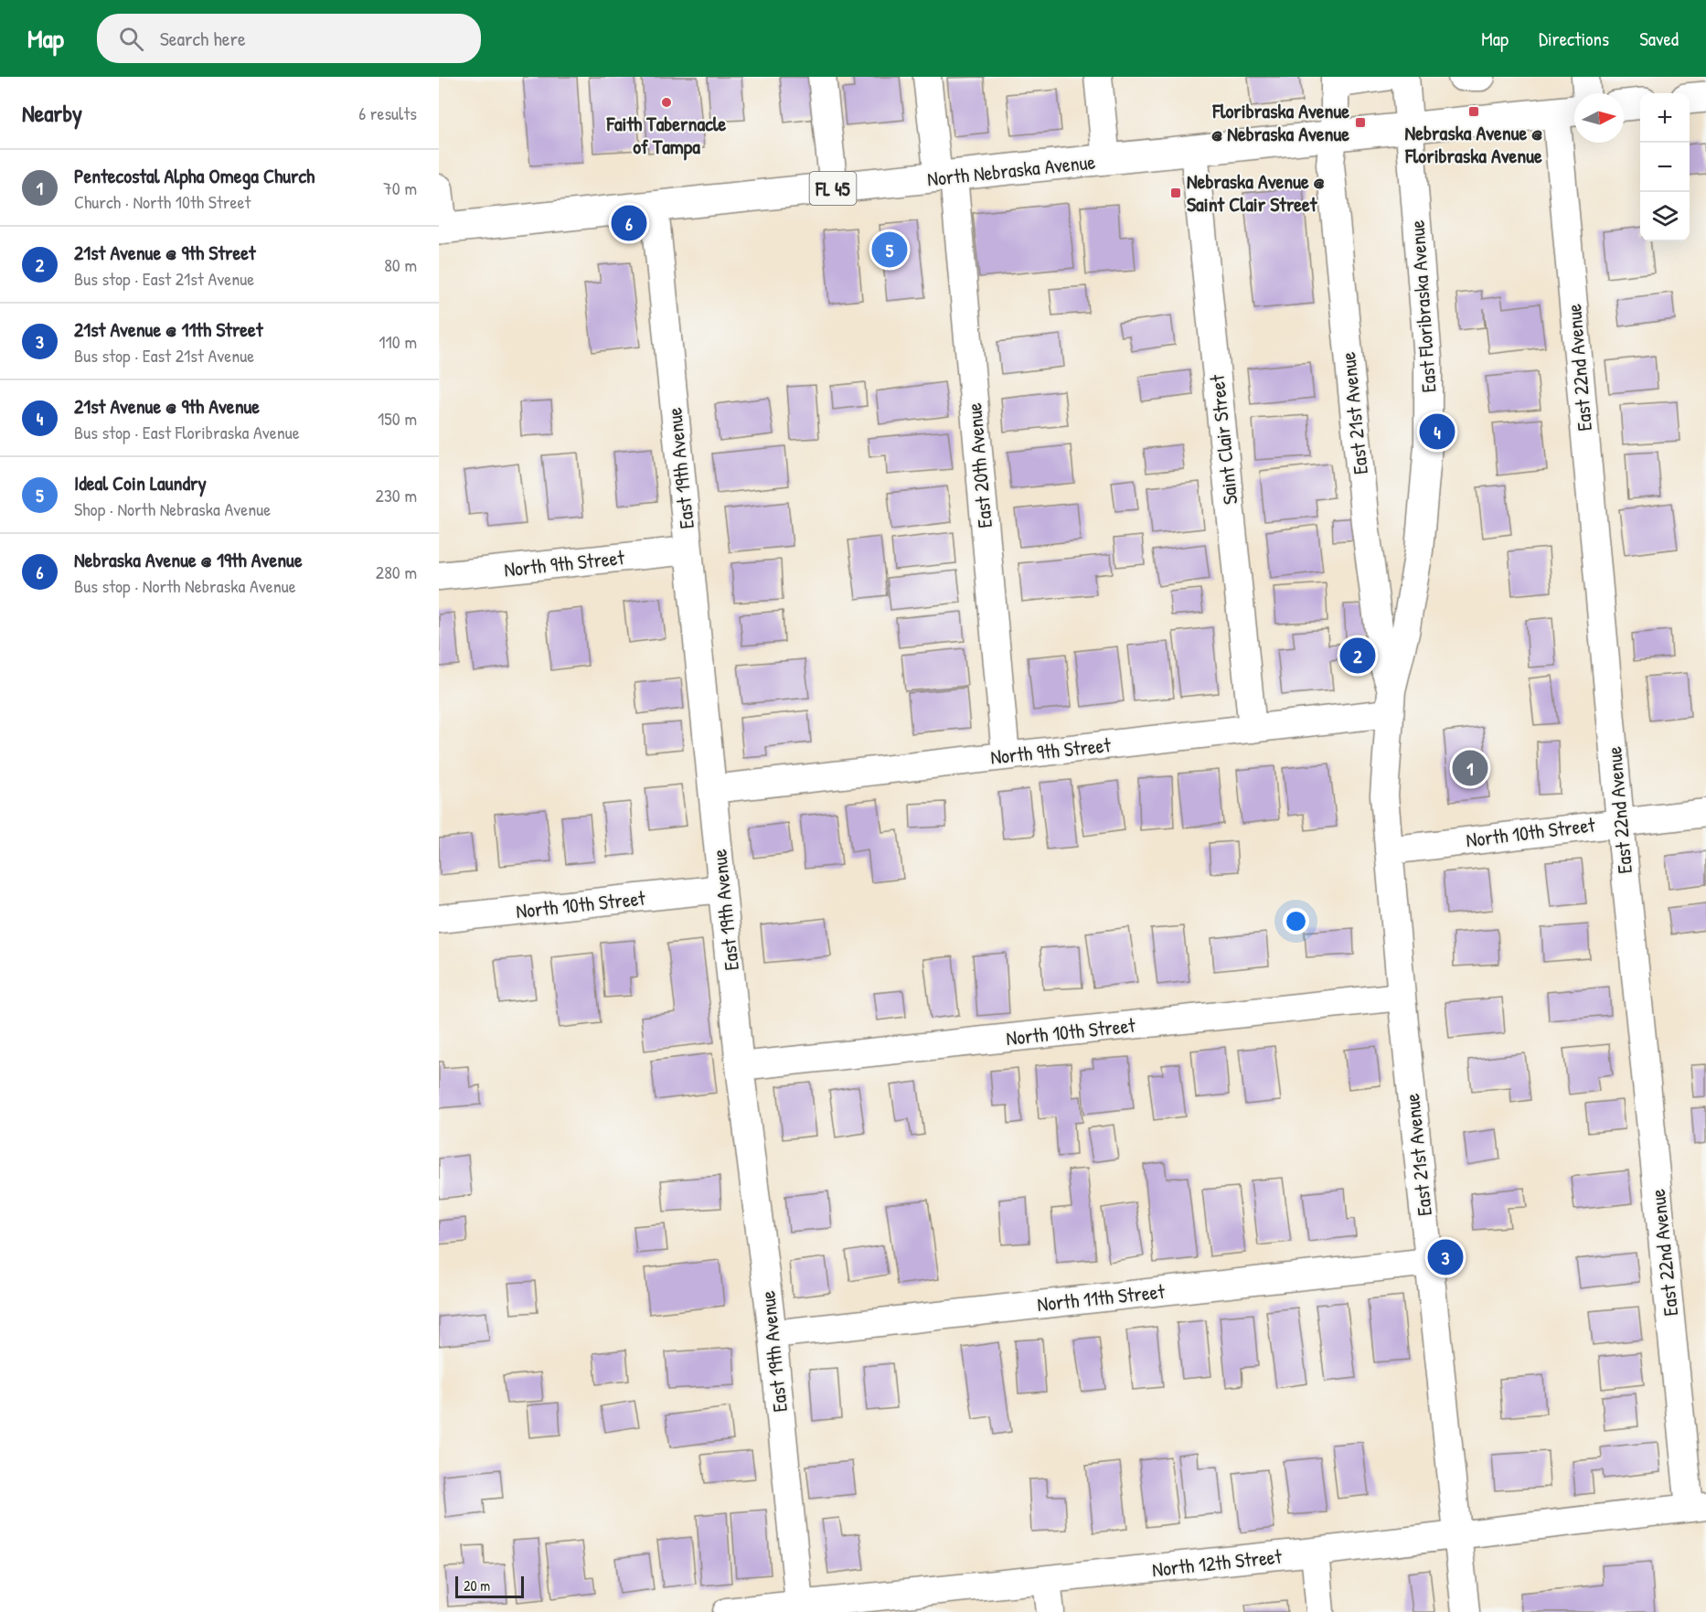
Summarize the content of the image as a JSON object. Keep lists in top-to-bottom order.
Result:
{
  "streets": {
    "main road": ["North Nebraska Avenue", "FL 45"],
    "street": [
      "East Floribraska Avenue",
      "East 22nd Avenue",
      "East 21st Avenue",
      "Saint Clair Street",
      "East 20th Avenue",
      "East 19th Avenue",
      "North 9th Street",
      "North 10th Street",
      "North 11th Street",
      "North 12th Street"
    ]
  },
  "crossings": [
    ["North Nebraska Avenue", "East Floribraska Avenue"],
    ["North Nebraska Avenue", "East 22nd Avenue"],
    ["North Nebraska Avenue", "East 21st Avenue"],
    ["North Nebraska Avenue", "Saint Clair Street"],
    ["North Nebraska Avenue", "East 20th Avenue"],
    ["North Nebraska Avenue", "East 19th Avenue"],
    ["East Floribraska Avenue", "East 21st Avenue"],
    ["East Floribraska Avenue", "North 9th Street"],
    ["East 22nd Avenue", "North 10th Street"],
    ["East 22nd Avenue", "North 12th Street"],
    ["East 21st Avenue", "North 9th Street"],
    ["East 21st Avenue", "North 10th Street"],
    ["East 21st Avenue", "North 11th Street"],
    ["East 21st Avenue", "North 12th Street"],
    ["Saint Clair Street", "North 9th Street"],
    ["East 20th Avenue", "North 9th Street"],
    ["East 19th Avenue", "North 9th Street"],
    ["East 19th Avenue", "North 10th Street"],
    ["East 19th Avenue", "North 11th Street"],
    ["East 19th Avenue", "North 12th Street"]
  ],
  "places": {
    "other": ["Faith Tabernacle of Tampa"],
    "transit": ["Nebraska Avenue @ Floribraska Avenue", "Floribraska Avenue @ Nebraska Avenue", "Nebraska Avenue @ Saint Clair Street"]
  },
  "scale_bar": "20 m",
  "north": "right",
  "page": {
    "header": "Map",
    "search": "Search here",
    "nav": ["Map", "Directions", "Saved"],
    "heading": ["Nearby", "6 results"],
    "map_buttons": ["+", "−"],
    "list": [
      {
        "mark": "1",
        "name": "Pentecostal Alpha Omega Church",
        "note": "Church · North 10th Street",
        "value": "70 m"
      },
      {
        "mark": "2",
        "name": "21st Avenue @ 9th Street",
        "note": "Bus stop · East 21st Avenue",
        "value": "80 m"
      },
      {
        "mark": "3",
        "name": "21st Avenue @ 11th Street",
        "note": "Bus stop · East 21st Avenue",
        "value": "110 m"
      },
      {
        "mark": "4",
        "name": "21st Avenue @ 9th Avenue",
        "note": "Bus stop · East Floribraska Avenue",
        "value": "150 m"
      },
      {
        "mark": "5",
        "name": "Ideal Coin Laundry",
        "note": "Shop · North Nebraska Avenue",
        "value": "230 m"
      },
      {
        "mark": "6",
        "name": "Nebraska Avenue @ 19th Avenue",
        "note": "Bus stop · North Nebraska Avenue",
        "value": "280 m"
      }
    ],
    "pins": [
      "6",
      "5",
      "4",
      "2",
      "1",
      "3"
    ],
    "scale": "20 m"
  }
}
